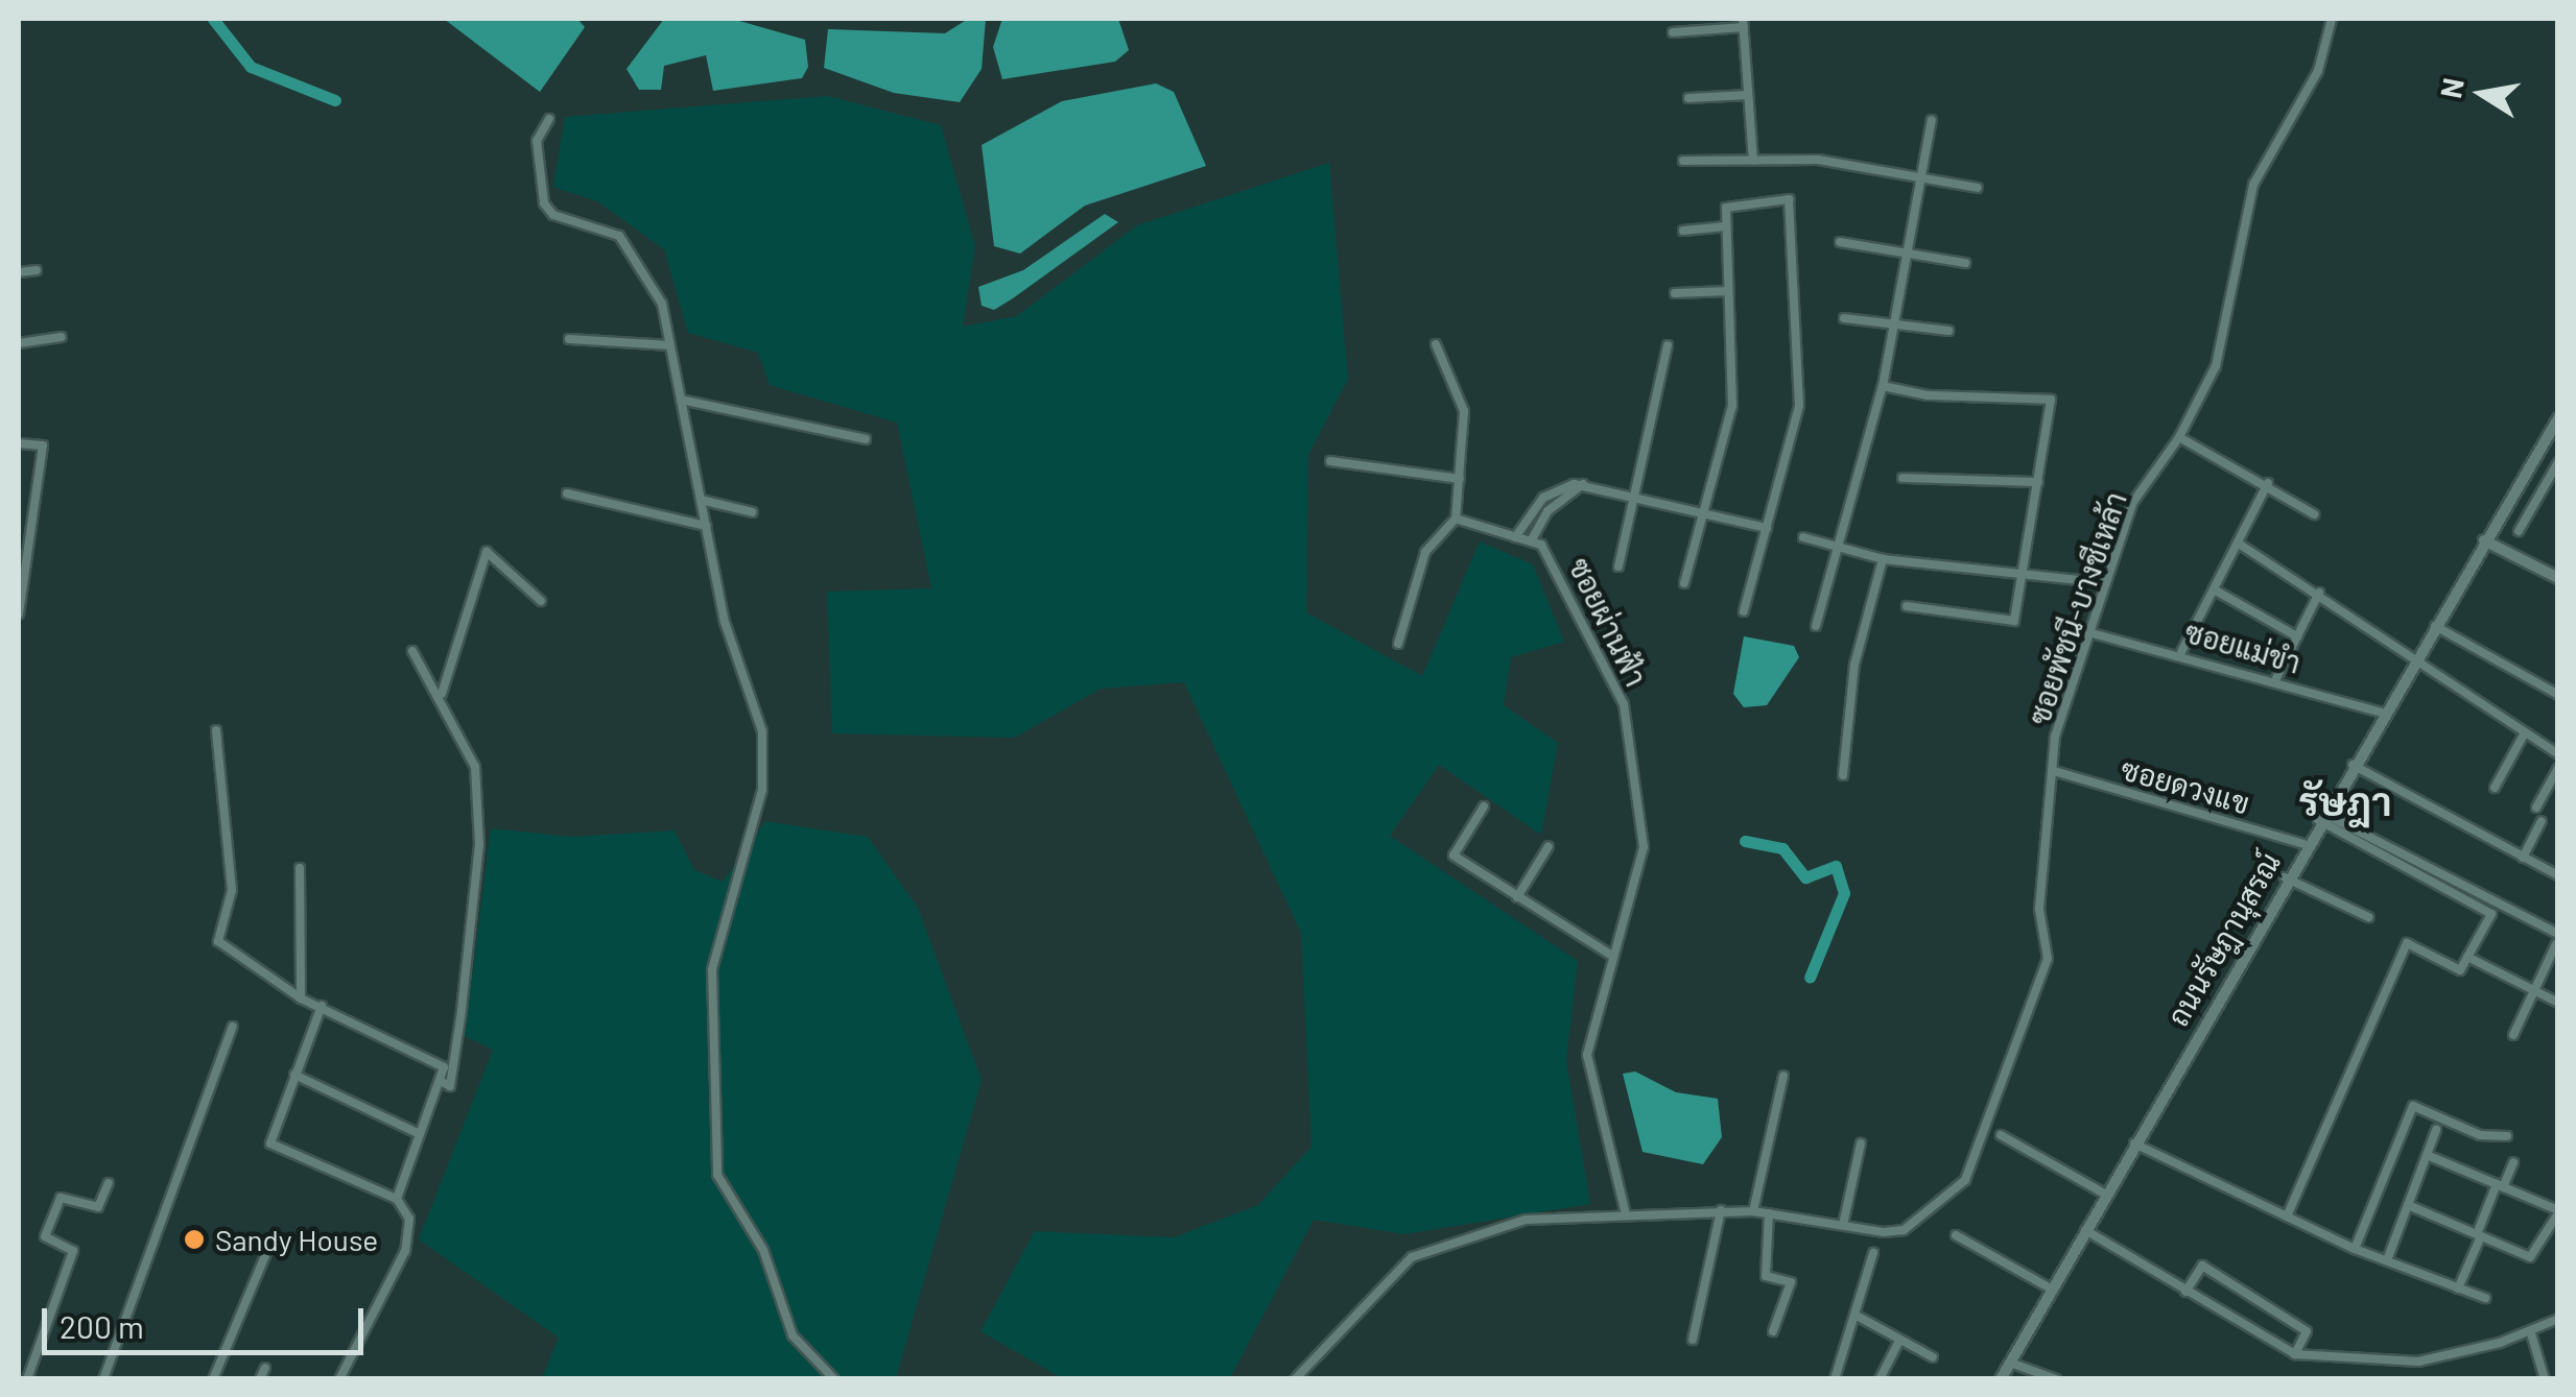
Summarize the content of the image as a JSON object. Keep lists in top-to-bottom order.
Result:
{
  "streets": {
    "street": [
      "ซอยพัชนี-บางชีเหล้า",
      "ซอยผ่านฟ้า",
      "ซอยแม่ขำ",
      "ซอยดวงแข",
      "ถนนรัษฎานุสรณ์"
    ]
  },
  "crossings": [
    ["ซอยพัชนี-บางชีเหล้า", "ซอยผ่านฟ้า"],
    ["ซอยพัชนี-บางชีเหล้า", "ซอยแม่ขำ"],
    ["ซอยพัชนี-บางชีเหล้า", "ซอยดวงแข"],
    ["ซอยแม่ขำ", "ถนนรัษฎานุสรณ์"],
    ["ซอยดวงแข", "ถนนรัษฎานุสรณ์"]
  ],
  "districts": ["รัษฎา"],
  "places": ["Sandy House"],
  "scale_bar": "200 m",
  "north": "left"
}
